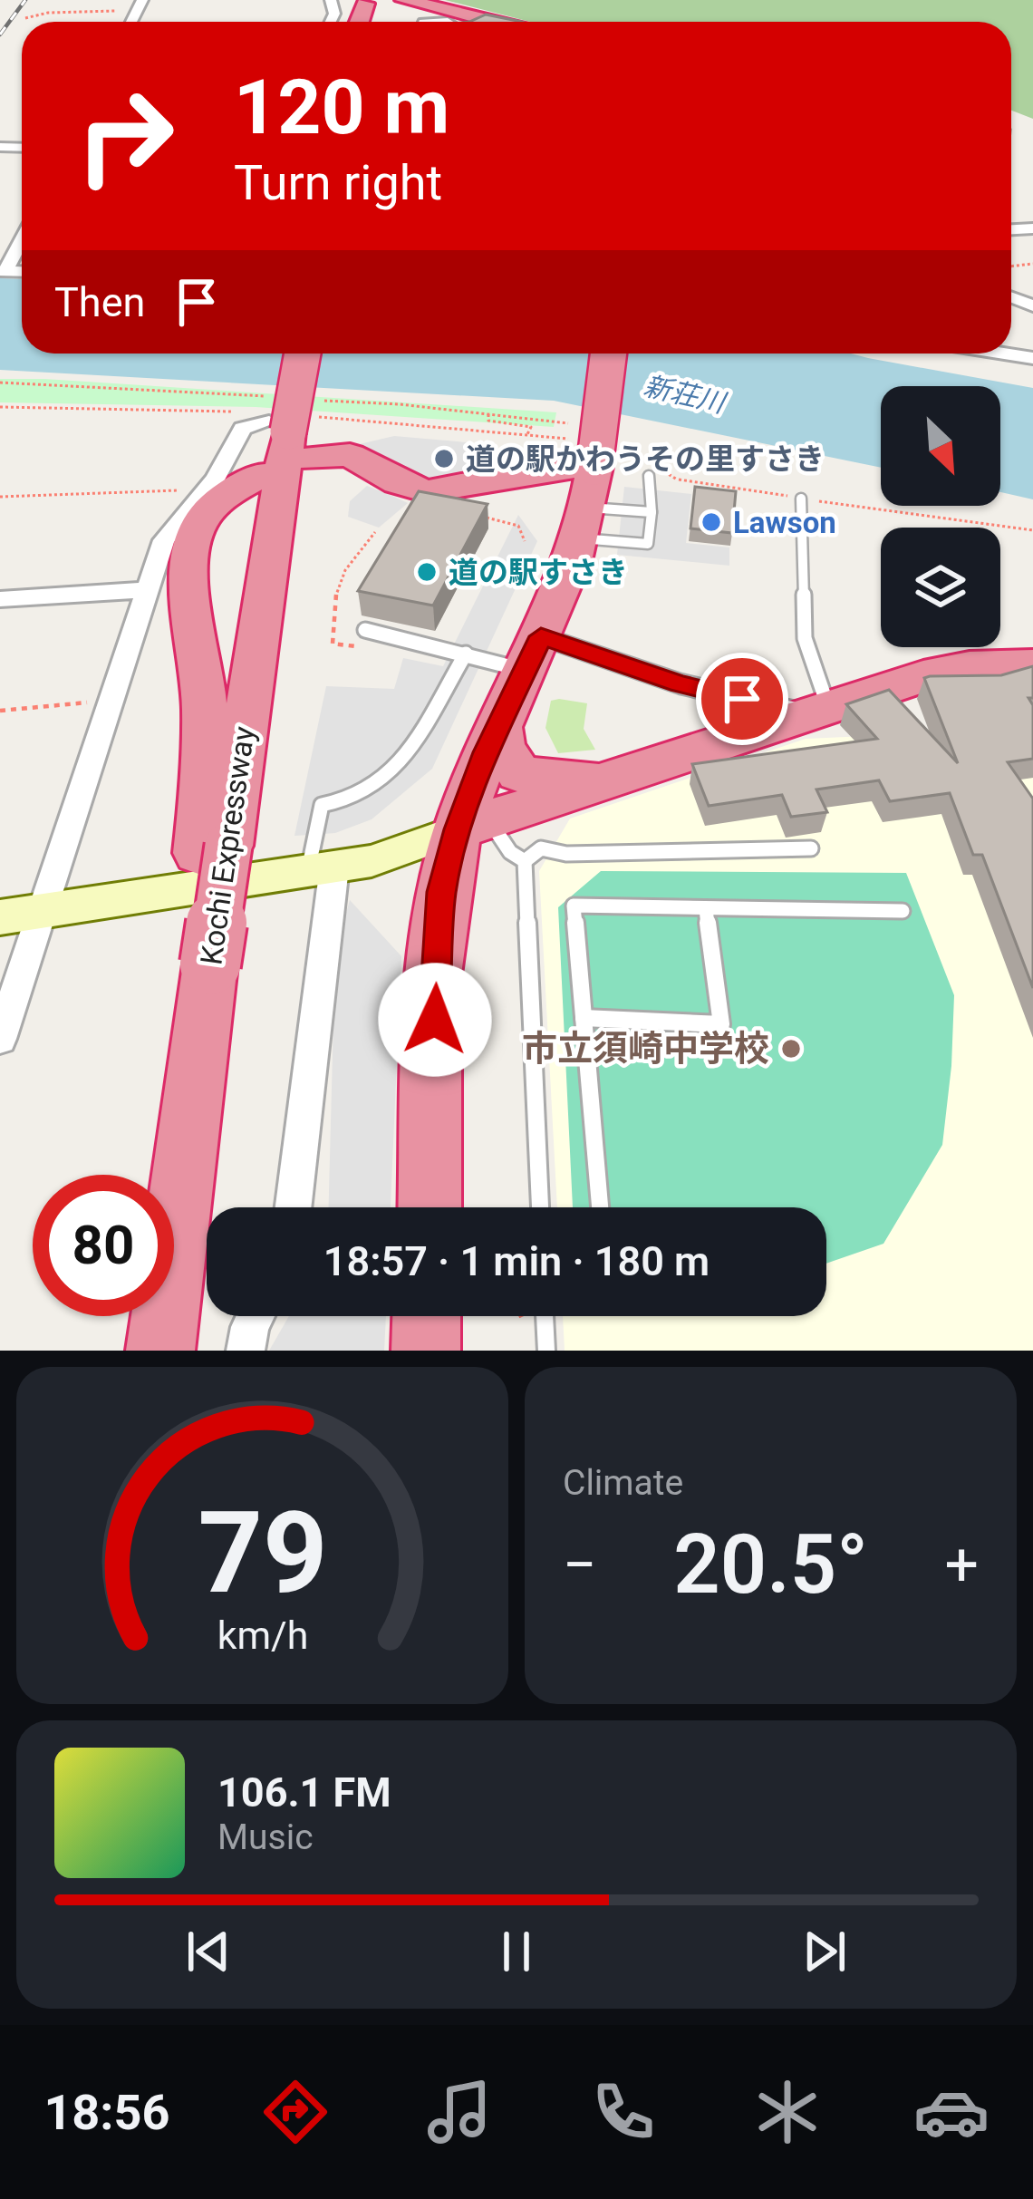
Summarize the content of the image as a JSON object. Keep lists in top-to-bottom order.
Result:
{
  "streets": {
    "highway": ["Kochi Expressway"]
  },
  "water": ["新荘川"],
  "places": [
    "道の駅かわうその里すさき",
    "Lawson",
    "道の駅すさき",
    "市立須崎中学校"
  ],
  "north": "bottom right",
  "page": {
    "turn": ["120 m", "Turn right"],
    "then": "Then",
    "limit": "80",
    "trip": "18:57 · 1 min · 180 m",
    "tile": "Climate",
    "heat": ["−", "20.5°", "+"],
    "song": ["106.1 FM", "Music"],
    "tabs": "18:56",
    "gauge": ["79", "km/h"]
  }
}
